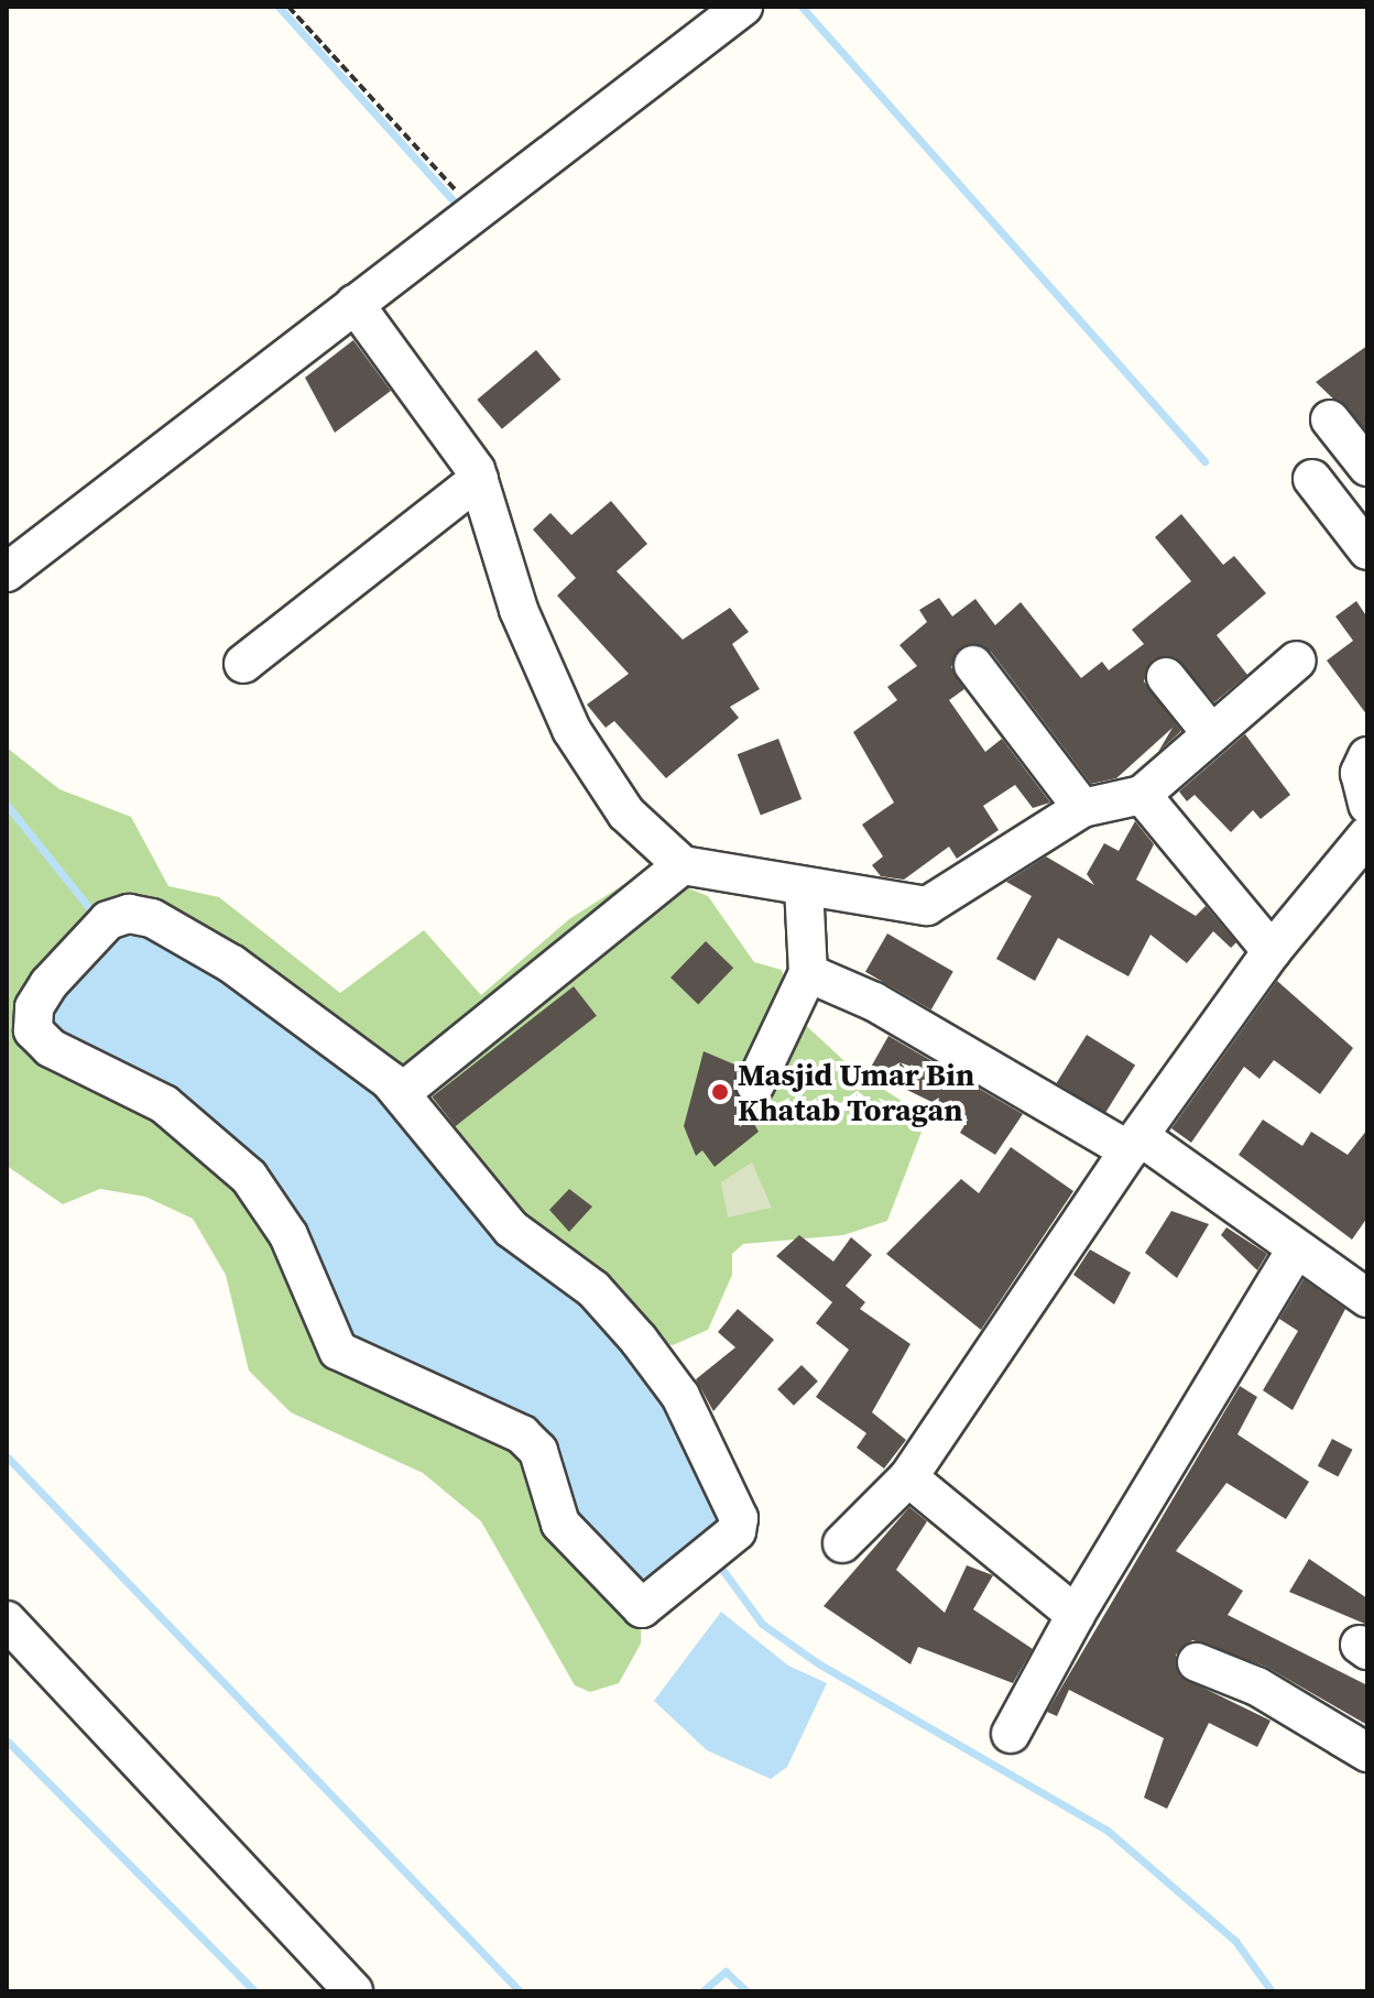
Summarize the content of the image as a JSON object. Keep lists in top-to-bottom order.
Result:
{
  "places": ["Masjid Umar Bin Khatab Toragan"]
}
